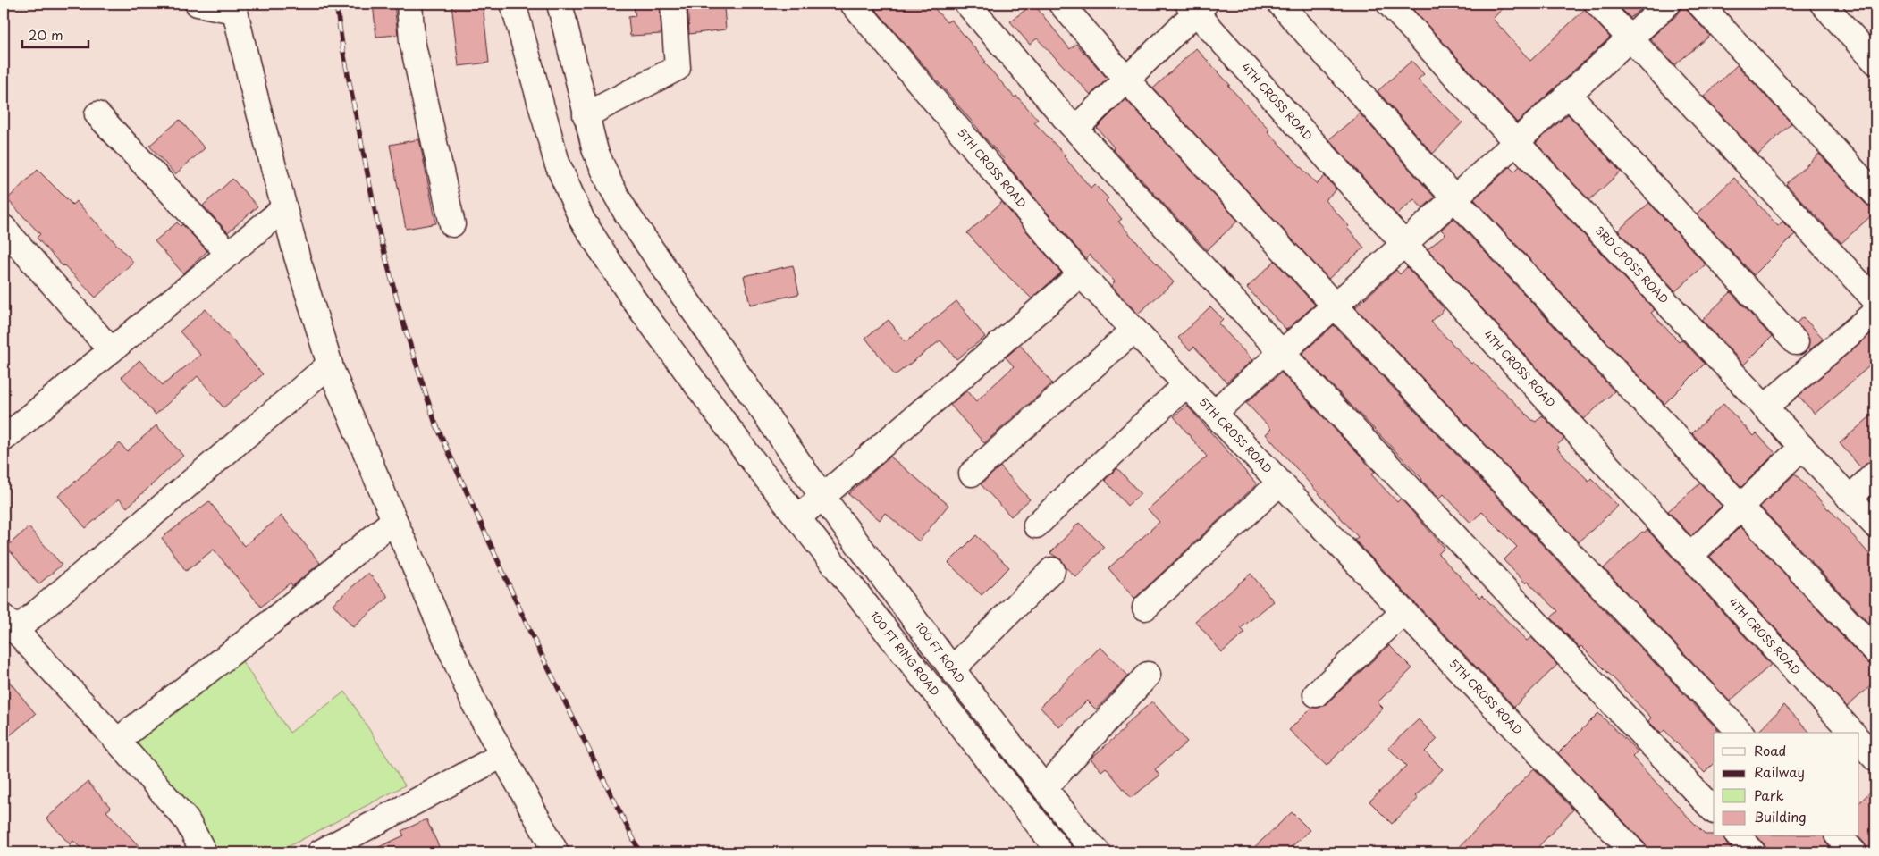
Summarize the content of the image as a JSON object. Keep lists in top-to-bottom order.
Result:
{
  "streets": {
    "street": [
      "4TH CROSS ROAD",
      "5TH CROSS ROAD",
      "3RD CROSS ROAD",
      "100 FT ROAD",
      "100 FT RING ROAD"
    ]
  },
  "legend": [
    "Road",
    "Railway",
    "Park",
    "Building"
  ],
  "scale_bar": "20 m"
}
